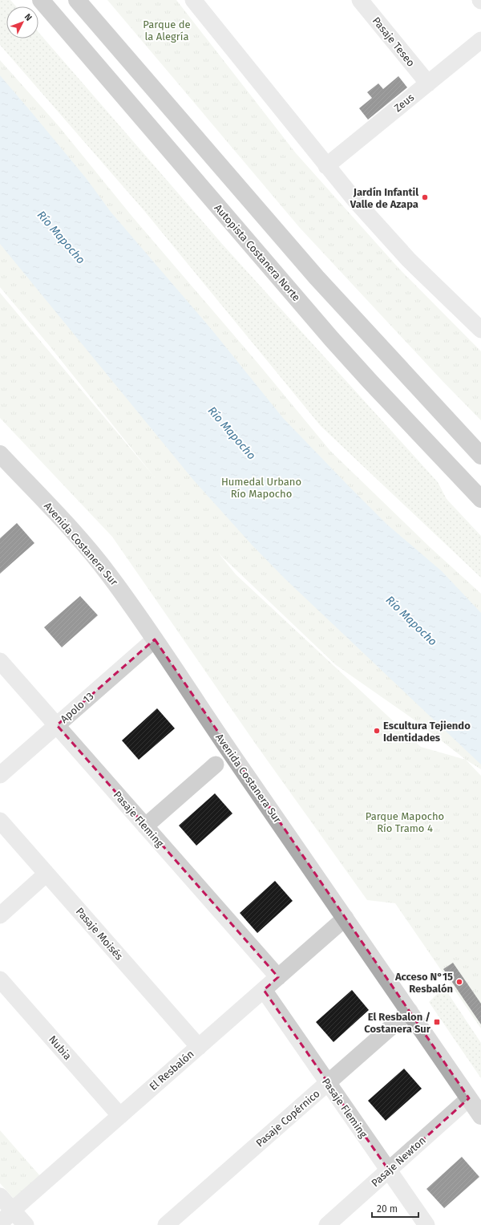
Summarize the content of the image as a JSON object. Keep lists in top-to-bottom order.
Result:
{
  "streets": {
    "highway": ["Autopista Costanera Norte"],
    "main road": ["Avenida Costanera Sur"],
    "street": [
      "Pasaje Teseo",
      "Zeus",
      "Apolo 13",
      "Pasaje Fleming",
      "Pasaje Moisés",
      "Nubia",
      "El Resbalón",
      "Pasaje Copérnico",
      "Pasaje Newton"
    ]
  },
  "crossings": [
    ["Pasaje Teseo", "Zeus"],
    ["Avenida Costanera Sur", "Apolo 13"],
    ["Avenida Costanera Sur", "El Resbalón"],
    ["Avenida Costanera Sur", "Pasaje Copérnico"],
    ["Avenida Costanera Sur", "Pasaje Newton"],
    ["Apolo 13", "Pasaje Fleming"],
    ["Pasaje Fleming", "El Resbalón"],
    ["Pasaje Fleming", "Pasaje Copérnico"],
    ["Pasaje Fleming", "Pasaje Newton"],
    ["Pasaje Moisés", "El Resbalón"],
    ["Nubia", "El Resbalón"]
  ],
  "water": ["Río Mapocho"],
  "parks": ["Parque de la Alegría", "Humedal Urbano Río Mapocho", "Parque Mapocho Río Tramo 4"],
  "places": {
    "other": ["Jardín Infantil Valle de Azapa", "Escultura Tejiendo Identidades", "Acceso N°15 Resbalón"],
    "transit": ["El Resbalon / Costanera Sur"]
  },
  "scale_bar": "20 m",
  "north": "top right"
}
